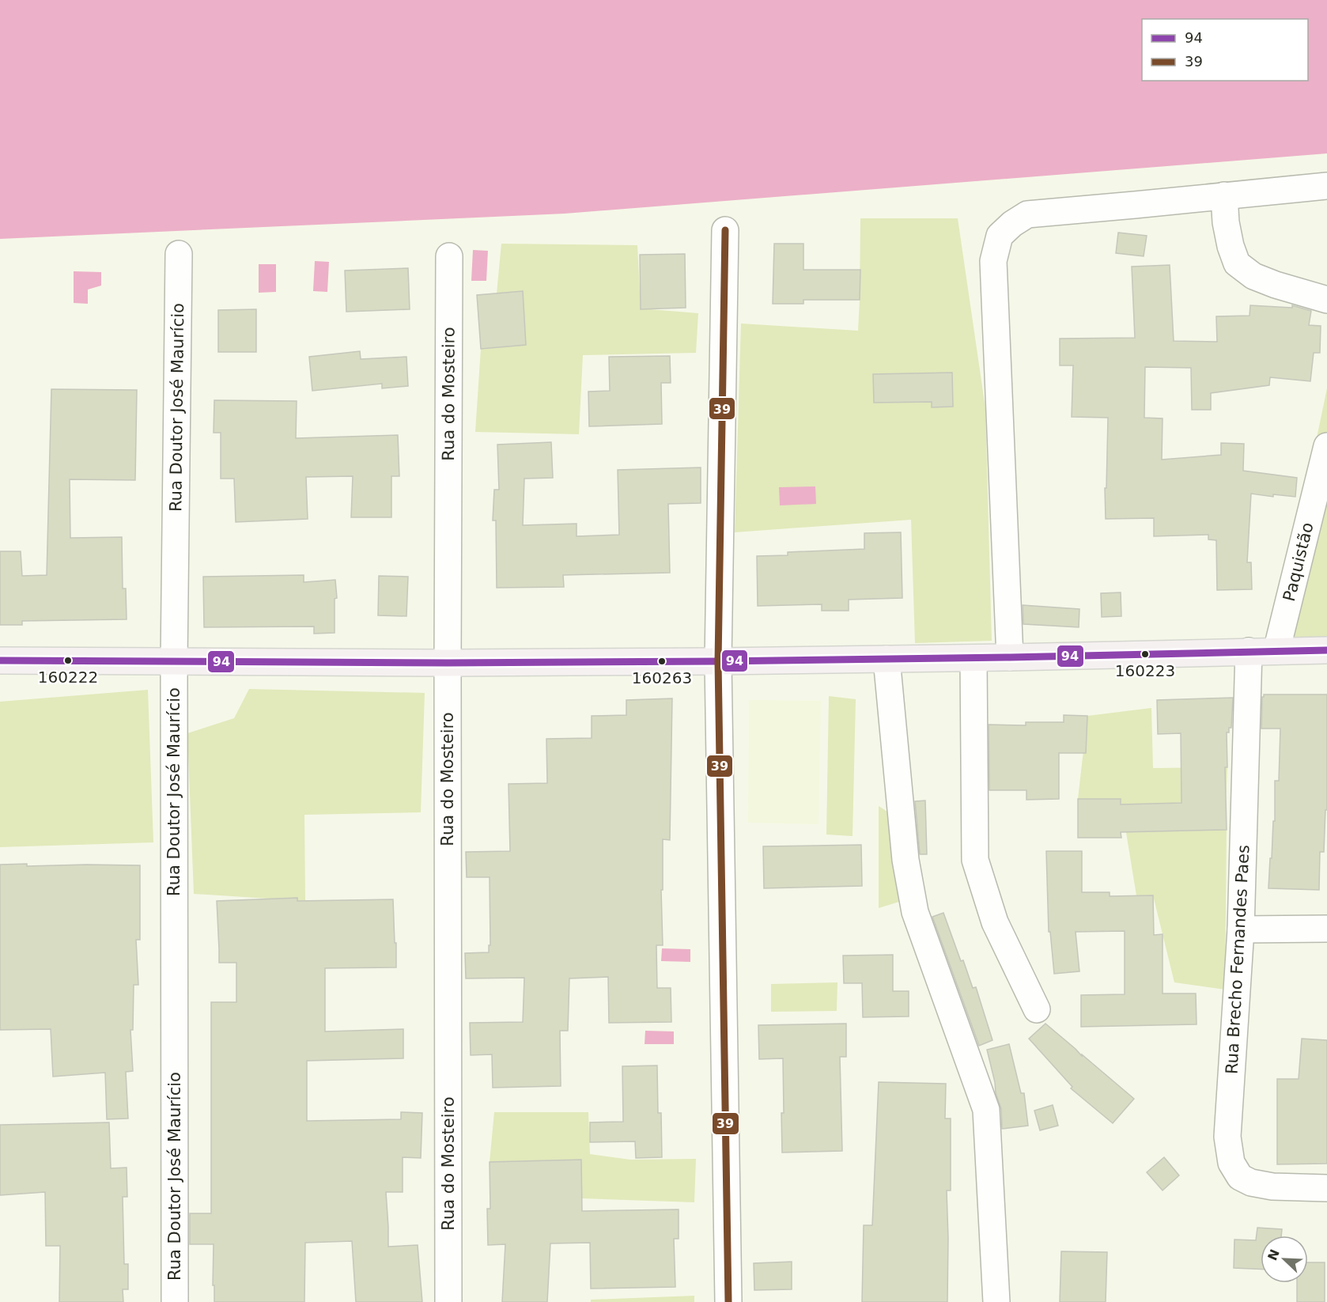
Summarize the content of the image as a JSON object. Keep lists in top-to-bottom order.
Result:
{
  "streets": {
    "street": [
      "Rua do Mosteiro",
      "Rua Doutor José Maurício",
      "Paquistão",
      "Rua Brecho Fernandes Paes"
    ]
  },
  "places": ["160223", "160222", "160263"],
  "lines": ["transit line 39", "transit line 94"],
  "legend": ["94", "39"],
  "north": "top left"
}
